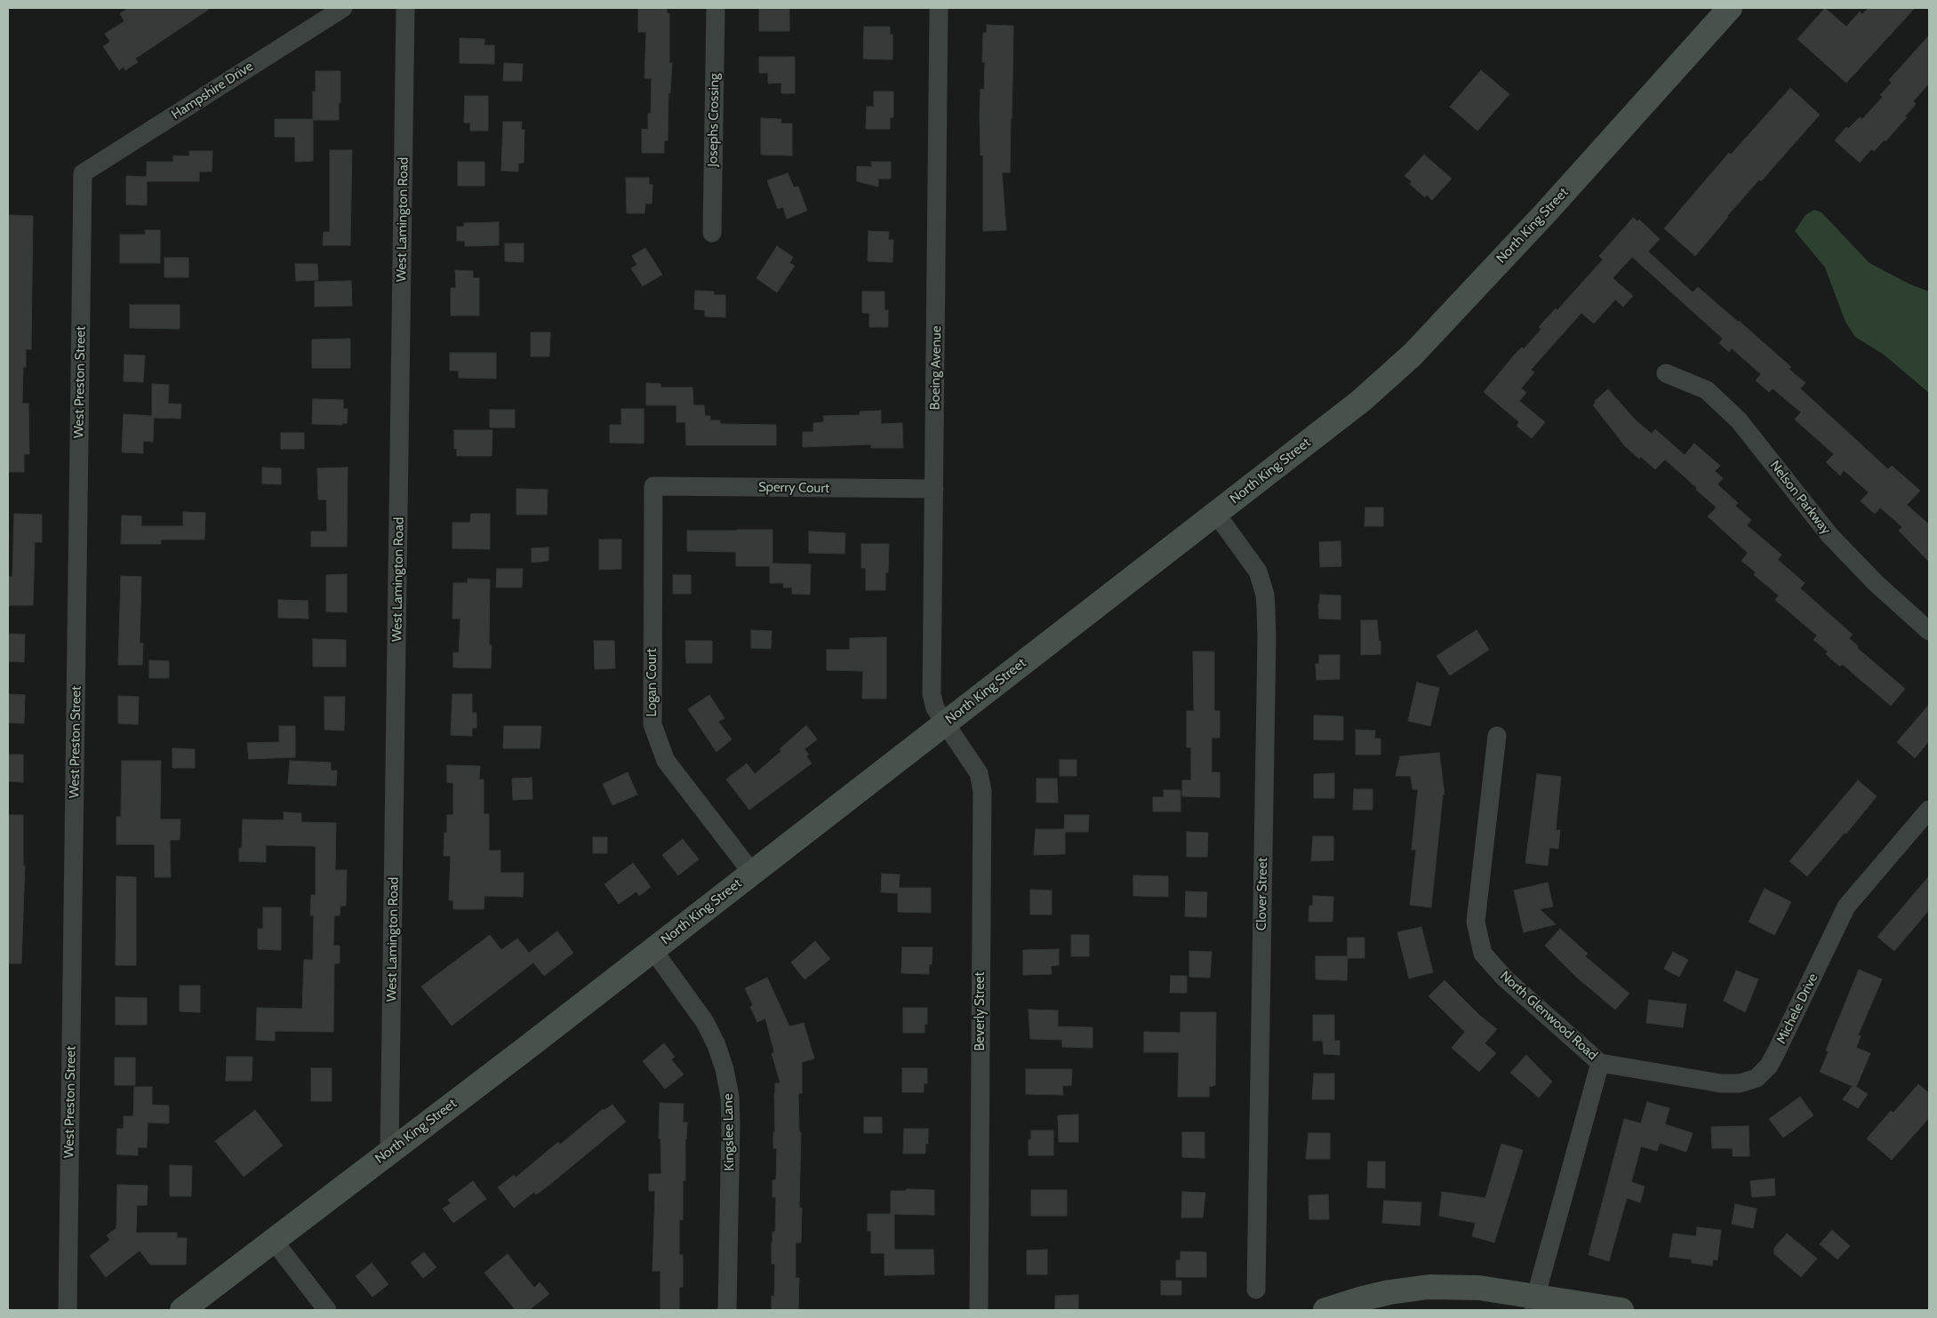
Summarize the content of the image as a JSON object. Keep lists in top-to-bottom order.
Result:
{
  "streets": {
    "main road": ["North King Street"],
    "street": [
      "Hampshire Drive",
      "Josephs Crossing",
      "West Lamington Road",
      "Boeing Avenue",
      "West Preston Street",
      "Sperry Court",
      "Nelson Parkway",
      "Logan Court",
      "Clover Street",
      "Michele Drive",
      "Beverly Street",
      "North Glenwood Road",
      "Kingslee Lane"
    ]
  },
  "crossings": [
    ["Hampshire Drive", "West Preston Street"],
    ["West Lamington Road", "North King Street"],
    ["North King Street", "Boeing Avenue"],
    ["North King Street", "Logan Court"],
    ["North King Street", "Clover Street"],
    ["North King Street", "Beverly Street"],
    ["North King Street", "Kingslee Lane"],
    ["Boeing Avenue", "Sperry Court"],
    ["Boeing Avenue", "Beverly Street"],
    ["Sperry Court", "Logan Court"],
    ["Michele Drive", "North Glenwood Road"]
  ]
}
